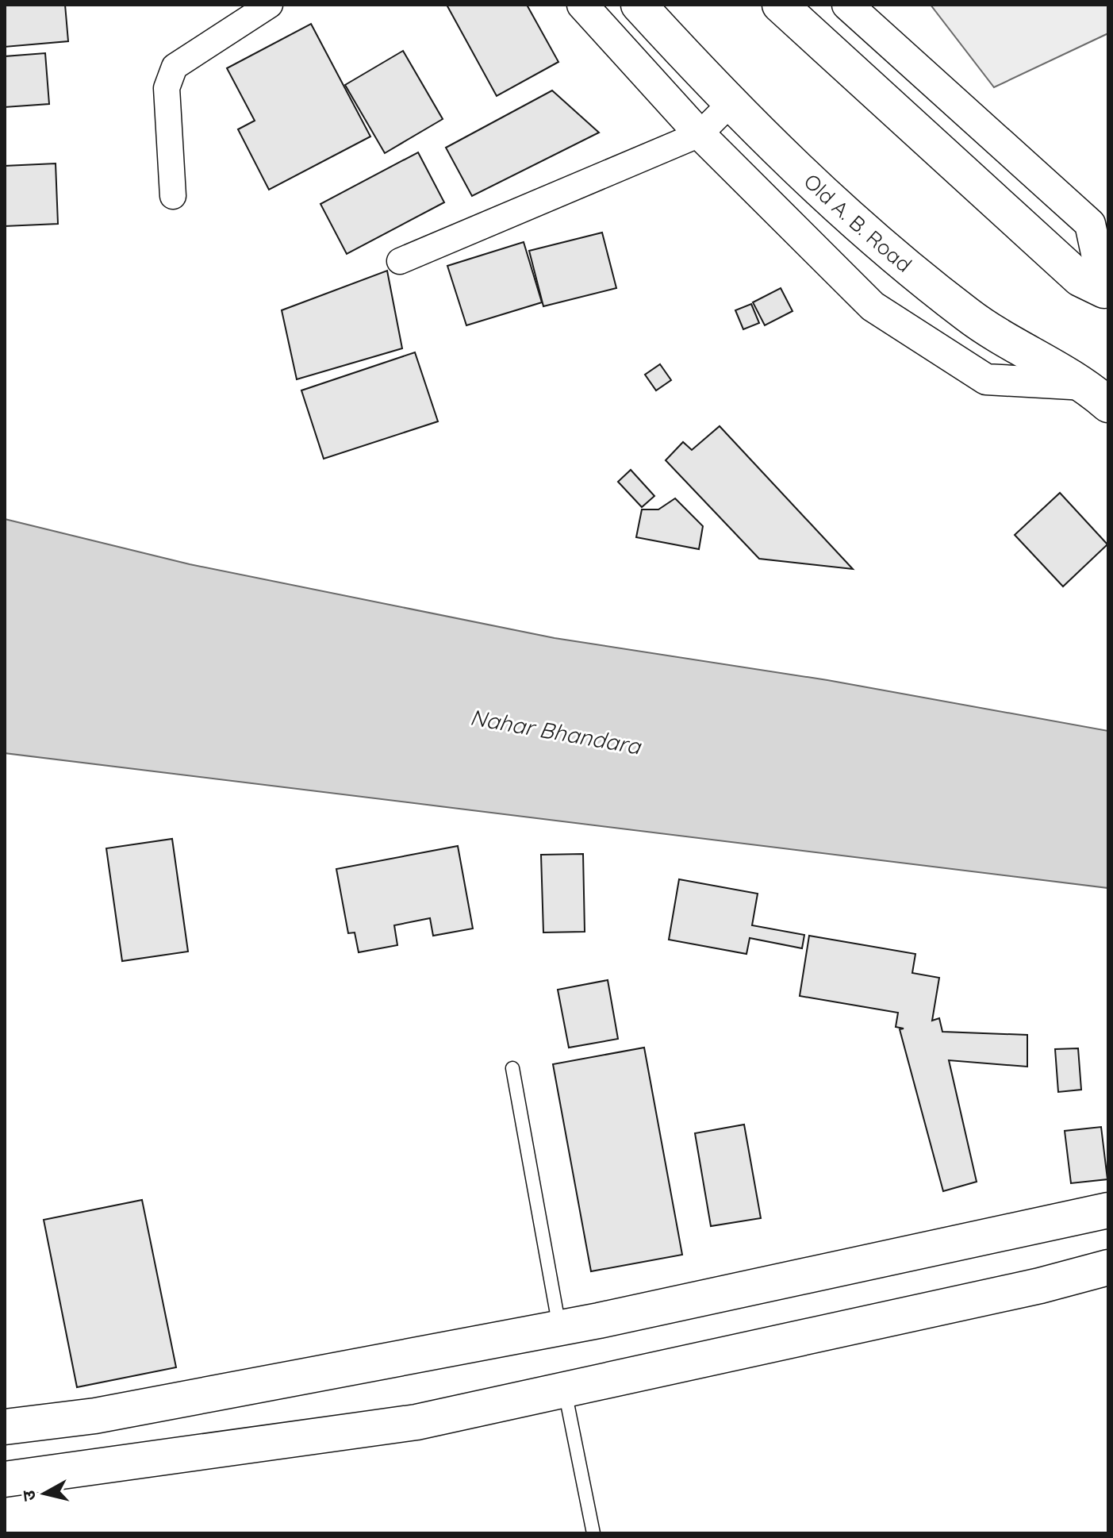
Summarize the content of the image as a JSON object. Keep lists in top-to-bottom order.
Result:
{
  "streets": {
    "main road": ["Old A. B. Road"]
  },
  "water": ["Nahar Bhandara"],
  "north": "left"
}
